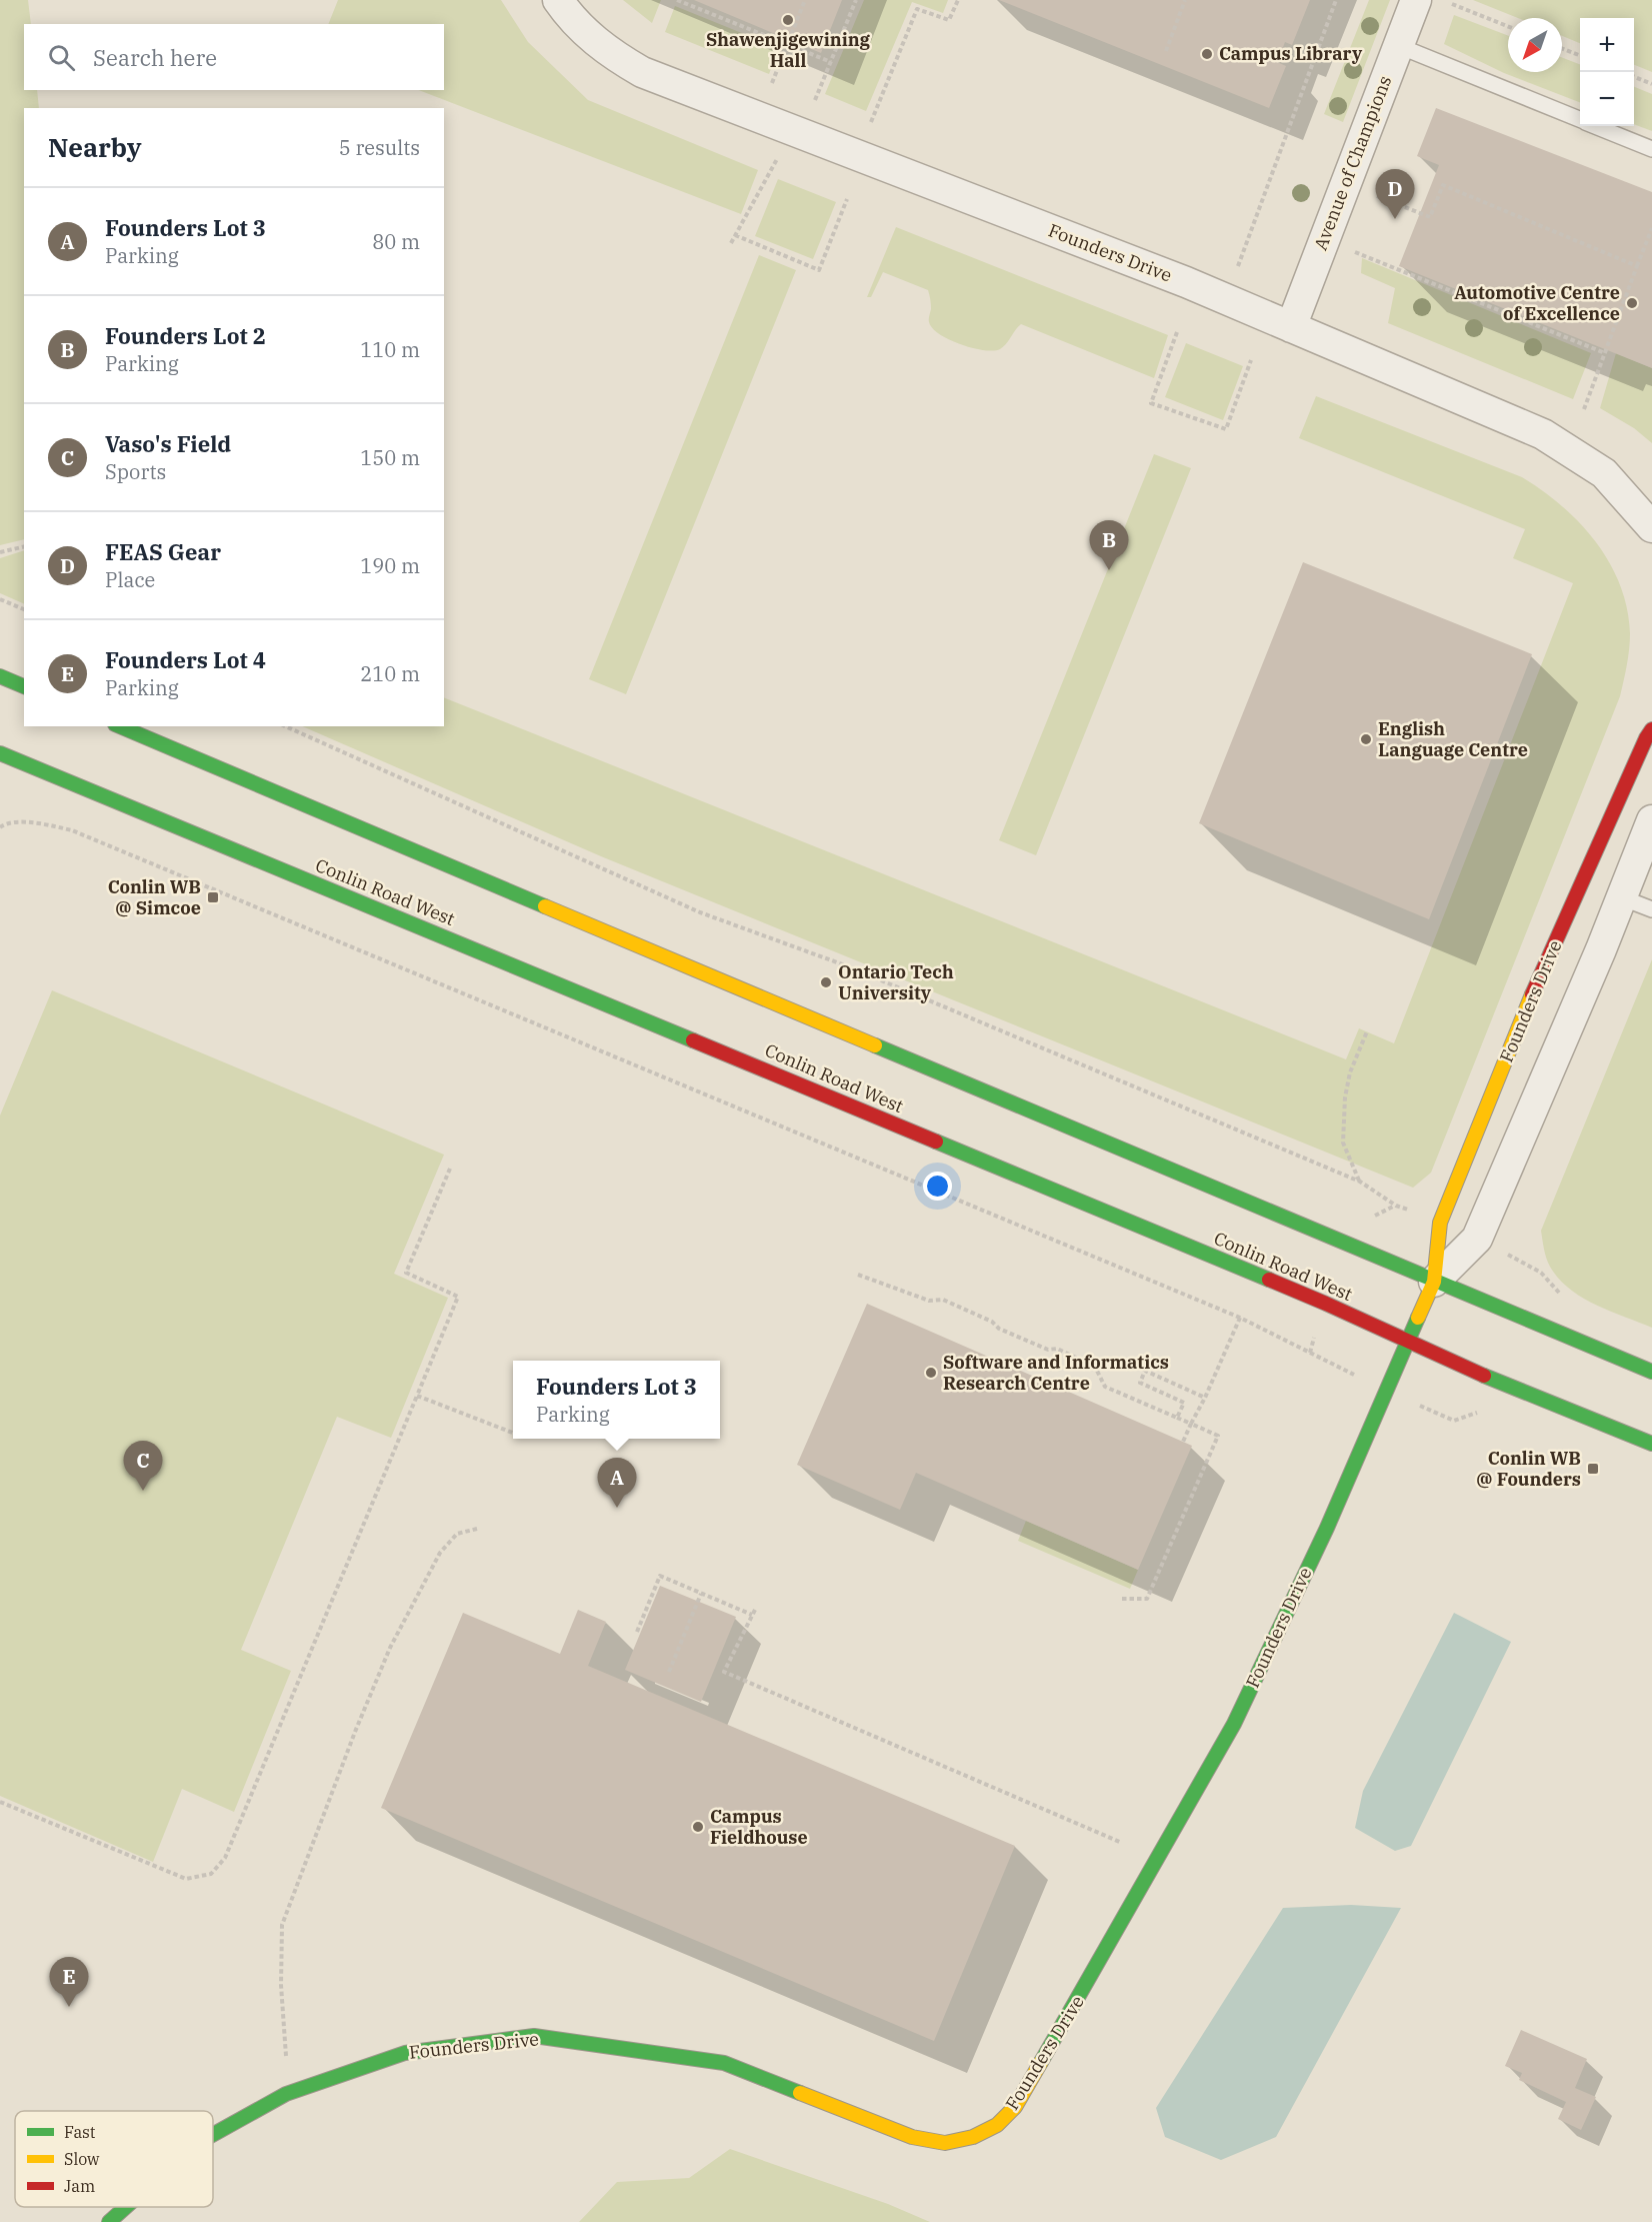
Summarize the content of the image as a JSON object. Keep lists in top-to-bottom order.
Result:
{
  "streets": {
    "street": ["Avenue of Champions", "Founders Drive", "Conlin Road West"]
  },
  "crossings": [
    ["Avenue of Champions", "Founders Drive"],
    ["Founders Drive", "Conlin Road West"]
  ],
  "places": {
    "other": [
      "Shawenjigewining Hall",
      "Campus Library",
      "Automotive Centre of Excellence",
      "English Language Centre",
      "Ontario Tech University",
      "Software and Informatics Research Centre",
      "Campus Fieldhouse"
    ],
    "transit": ["Conlin WB @ Simcoe", "Conlin WB @ Founders"]
  },
  "legend": ["Fast", "Slow", "Jam"],
  "north": "bottom left",
  "page": {
    "map_buttons": ["+", "−"],
    "search": "Search here",
    "heading": ["Nearby", "5 results"],
    "pins": [
      "D",
      "B",
      "C",
      "A",
      "E"
    ],
    "list": [
      {
        "mark": "A",
        "name": "Founders Lot 3",
        "note": "Parking",
        "value": "80 m"
      },
      {
        "mark": "B",
        "name": "Founders Lot 2",
        "note": "Parking",
        "value": "110 m"
      },
      {
        "mark": "C",
        "name": "Vaso's Field",
        "note": "Sports",
        "value": "150 m"
      },
      {
        "mark": "D",
        "name": "FEAS Gear",
        "note": "Place",
        "value": "190 m"
      },
      {
        "mark": "E",
        "name": "Founders Lot 4",
        "note": "Parking",
        "value": "210 m"
      }
    ],
    "popup": ["Founders Lot 3", "Parking"]
  }
}
